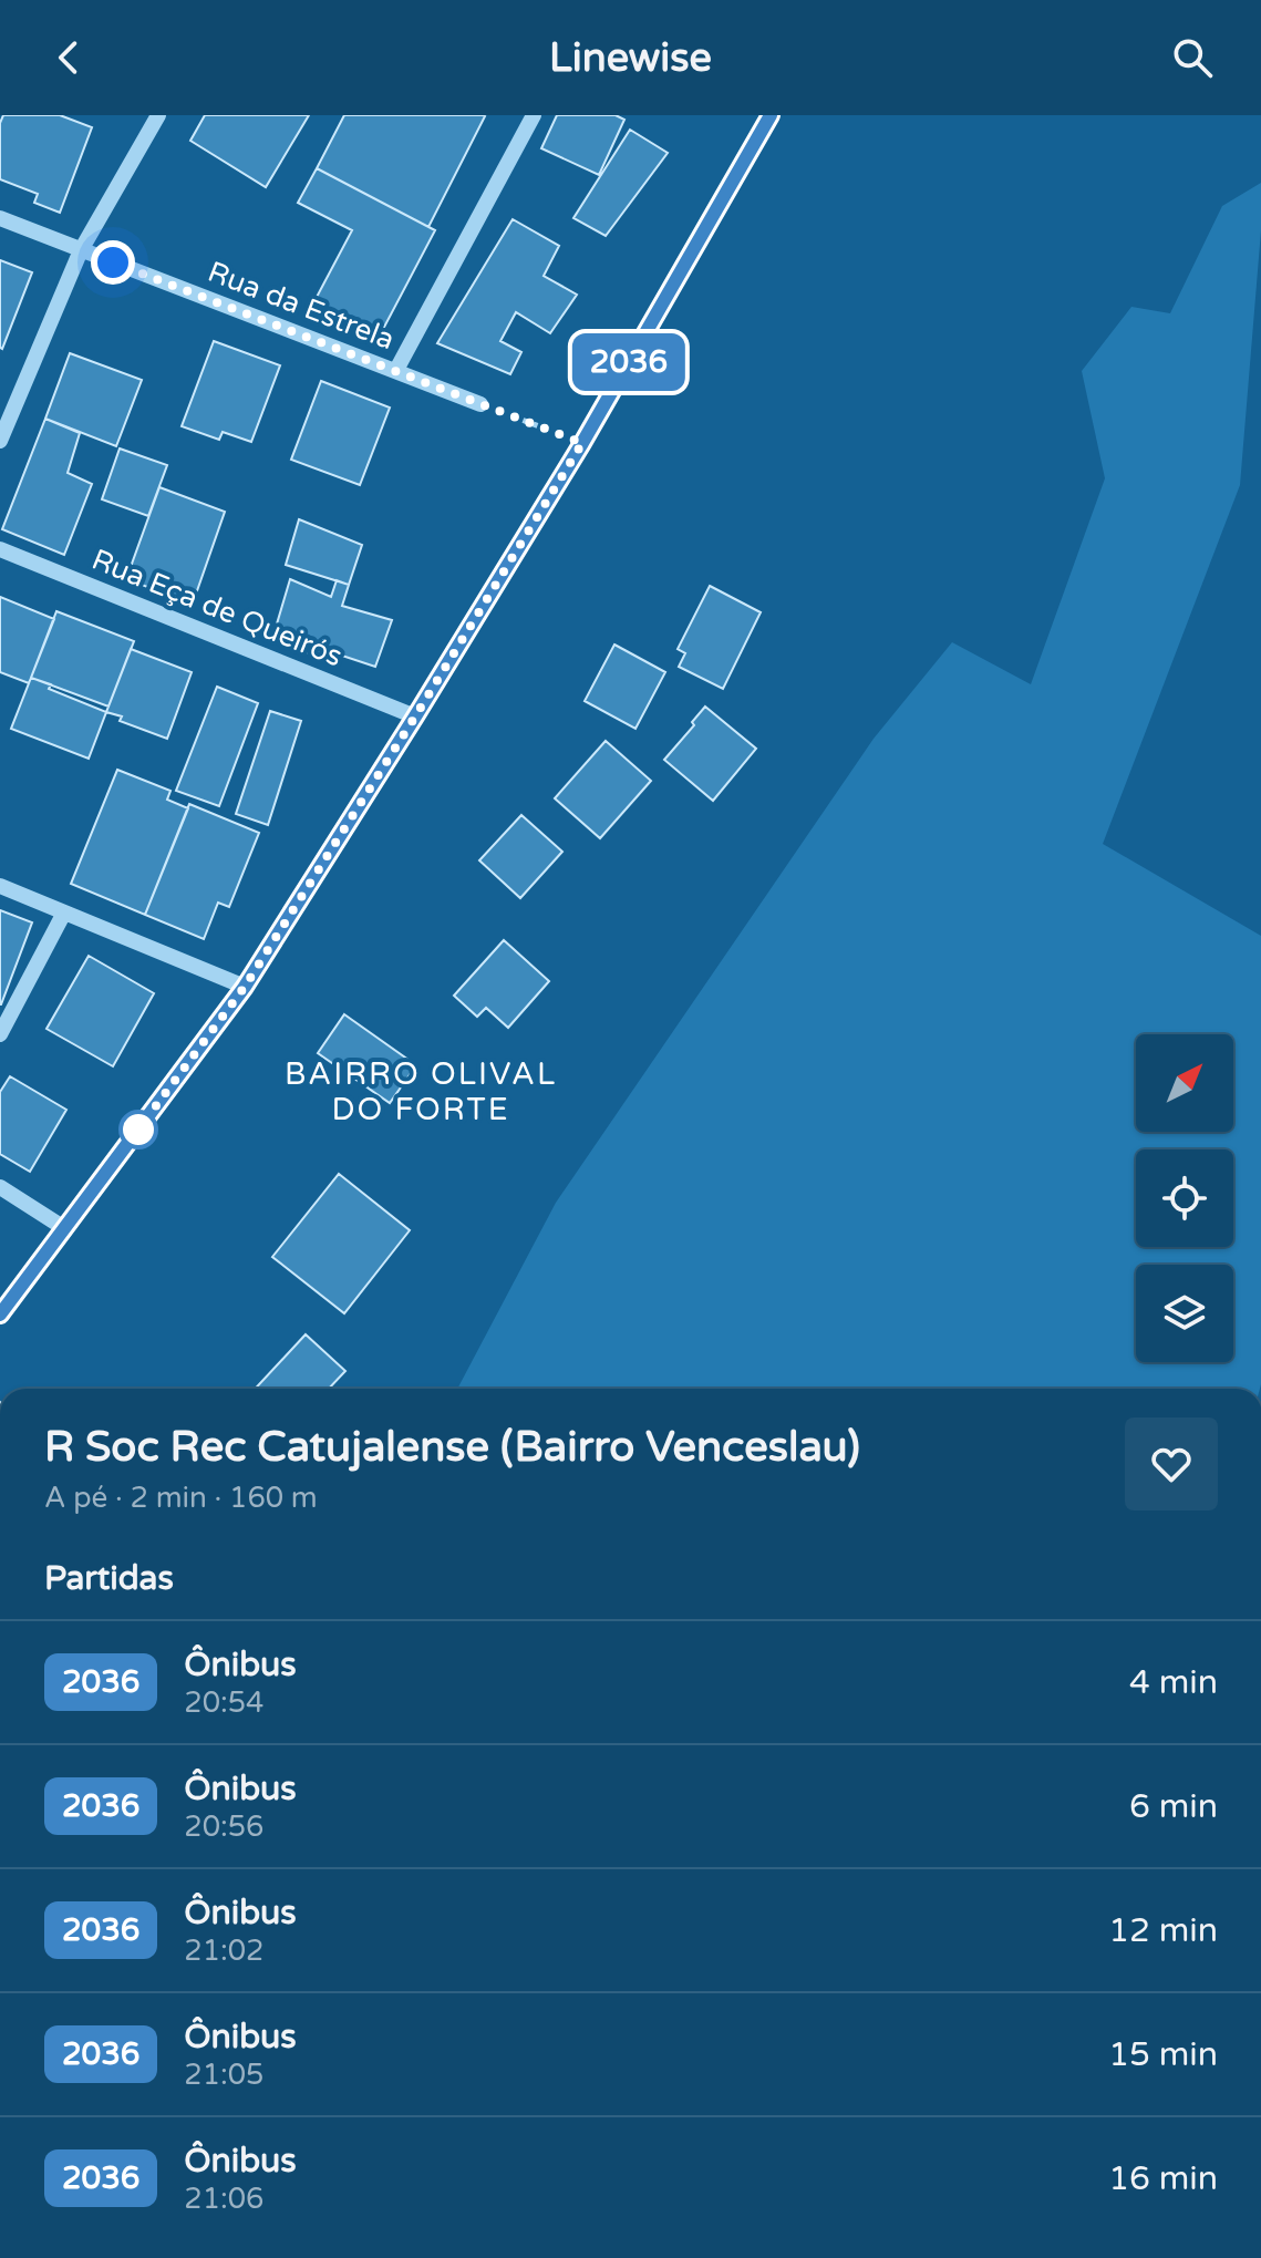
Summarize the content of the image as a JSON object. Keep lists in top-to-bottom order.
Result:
{
  "streets": {
    "street": ["Rua da Estrela", "Rua Eça de Queirós"]
  },
  "districts": ["BAIRRO OLIVAL DO FORTE"],
  "lines": ["bus line 2036"],
  "north": "top right",
  "page": {
    "header": "Linewise",
    "on_map": "2036",
    "heading": [
      ["R Soc Rec Catujalense (Bairro Venceslau)", "A pé · 2 min · 160 m"],
      "Partidas"
    ],
    "list": [
      {
        "mark": "2036",
        "name": "Ônibus",
        "note": "20:54",
        "value": "4 min"
      },
      {
        "mark": "2036",
        "name": "Ônibus",
        "note": "20:56",
        "value": "6 min"
      },
      {
        "mark": "2036",
        "name": "Ônibus",
        "note": "21:02",
        "value": "12 min"
      },
      {
        "mark": "2036",
        "name": "Ônibus",
        "note": "21:05",
        "value": "15 min"
      },
      {
        "mark": "2036",
        "name": "Ônibus",
        "note": "21:06",
        "value": "16 min"
      }
    ]
  }
}
